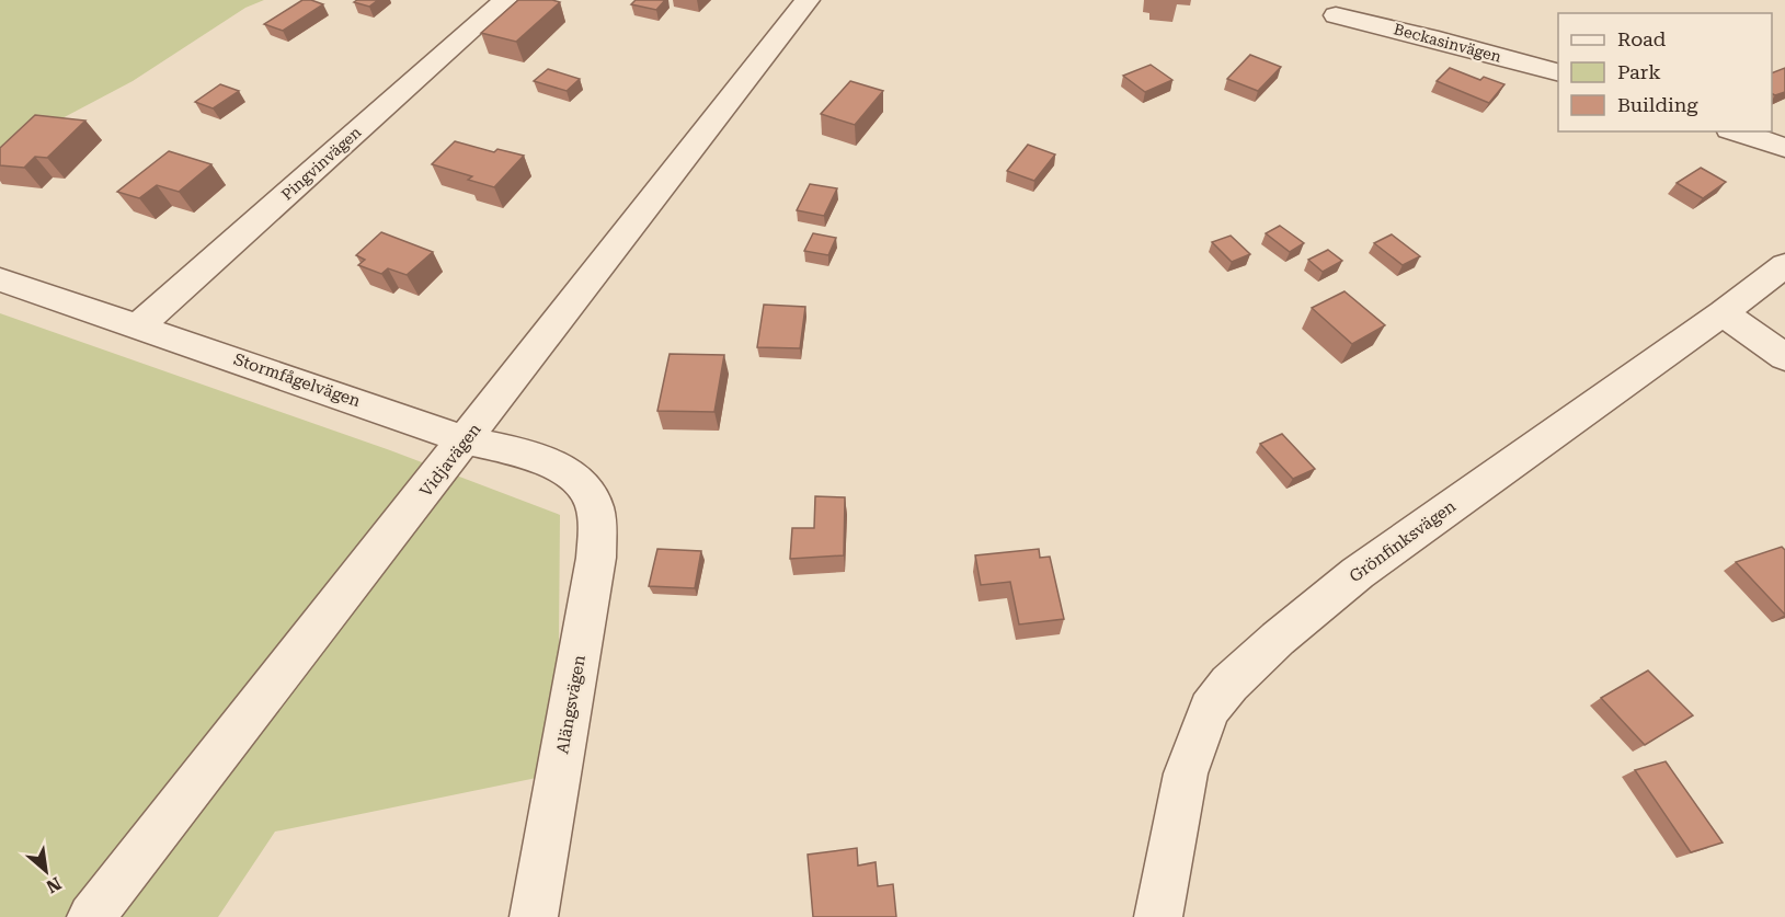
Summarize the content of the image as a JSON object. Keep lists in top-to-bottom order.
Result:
{
  "streets": {
    "street": [
      "Beckasinvägen",
      "Pingvinvägen",
      "Stormfågelvägen",
      "Vidjavägen",
      "Grönfinksvägen",
      "Alängsvägen"
    ]
  },
  "crossings": [
    ["Pingvinvägen", "Stormfågelvägen"],
    ["Stormfågelvägen", "Vidjavägen"],
    ["Stormfågelvägen", "Alängsvägen"]
  ],
  "legend": ["Road", "Park", "Building"],
  "north": "bottom right"
}
